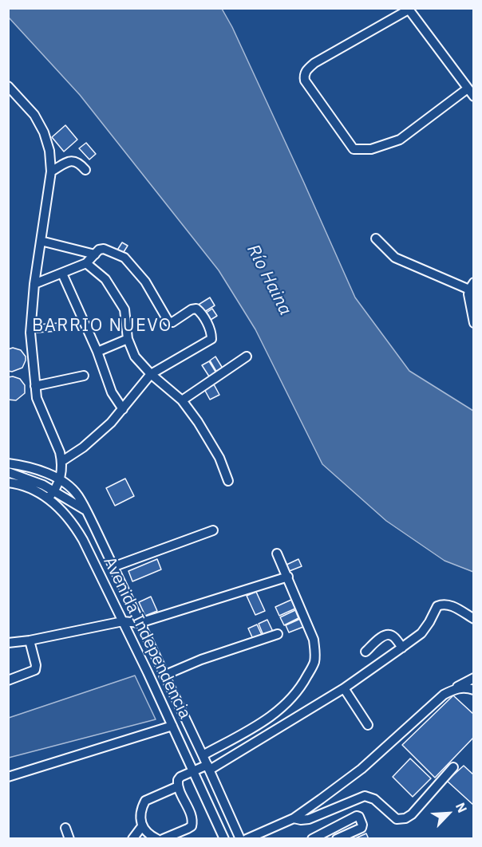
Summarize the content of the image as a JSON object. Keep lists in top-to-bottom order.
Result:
{
  "streets": {
    "street": ["Avenida Independencia"]
  },
  "districts": ["BARRIO NUEVO"],
  "water": ["Río Haina"],
  "north": "top right"
}
